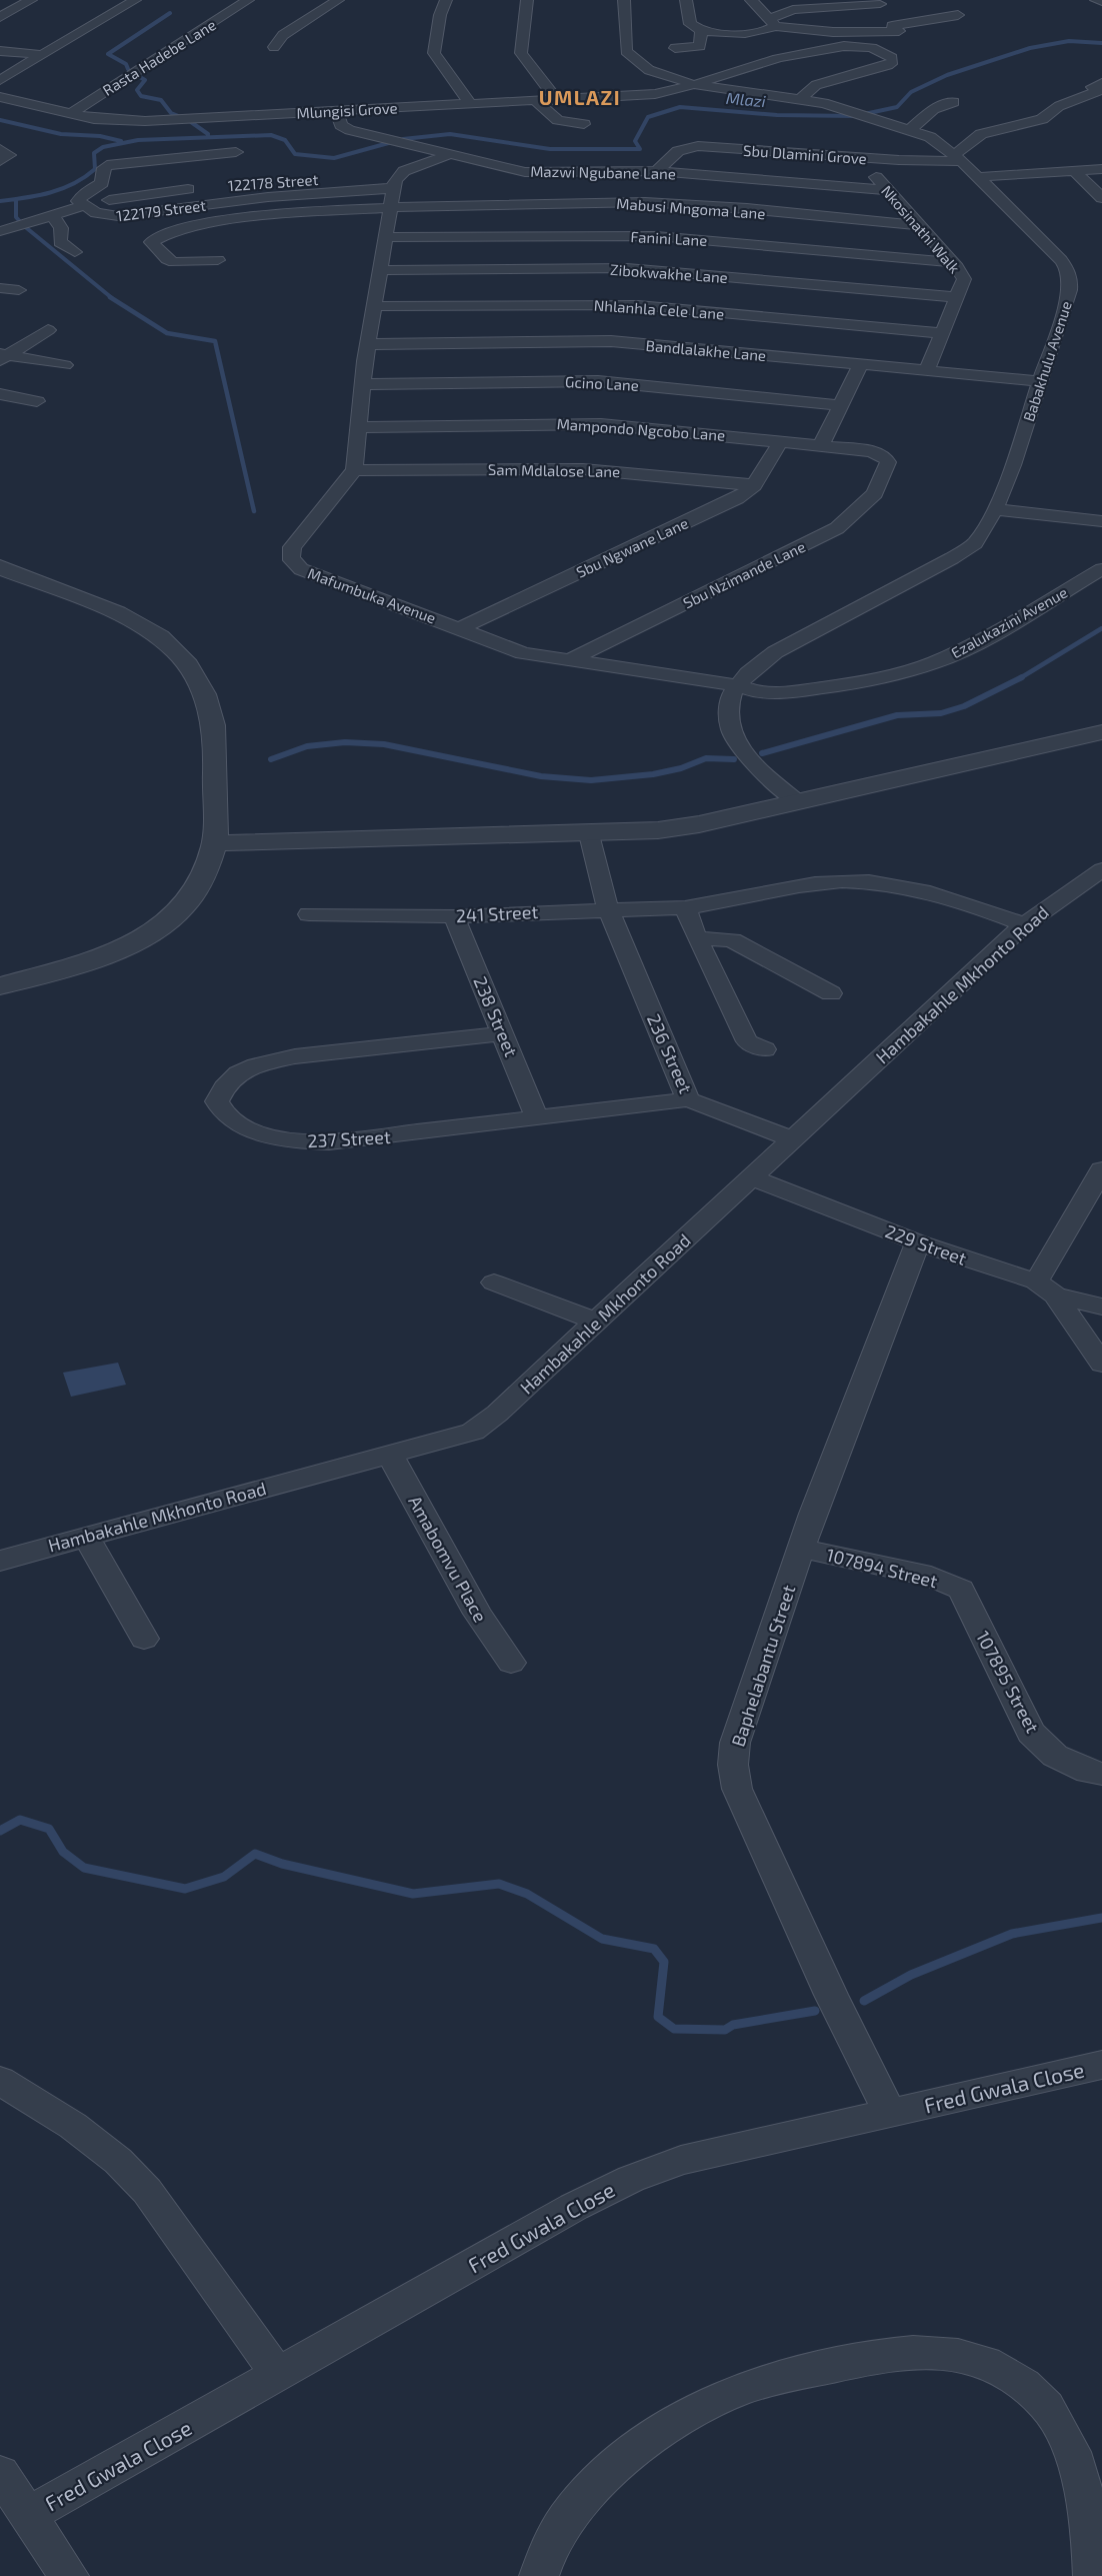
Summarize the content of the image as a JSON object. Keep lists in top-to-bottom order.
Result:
{
  "streets": {
    "street": [
      "Rasta Hadebe Lane",
      "Mlungisi Grove",
      "Sbu Dlamini Grove",
      "Mazwi Ngubane Lane",
      "122178 Street",
      "Mabusi Mngoma Lane",
      "122179 Street",
      "Nkosinathi Walk",
      "Fanini Lane",
      "Zibokwakhe Lane",
      "Nhlanhla Cele Lane",
      "Bandlalakhe Lane",
      "Babakhulu Avenue",
      "Gcino Lane",
      "Mampondo Ngcobo Lane",
      "Sam Mdlalose Lane",
      "Sbu Ngwane Lane",
      "Sbu Nzimande Lane",
      "Mafumbuka Avenue",
      "Ezalukazini Avenue",
      "241 Street",
      "Hambakahle Mkhonto Road",
      "238 Street",
      "236 Street",
      "237 Street",
      "229 Street",
      "Amabomvu Place",
      "107894 Street",
      "Baphelabantu Street",
      "107895 Street",
      "Fred Gwala Close"
    ]
  },
  "crossings": [
    ["Rasta Hadebe Lane", "Mlungisi Grove"],
    ["Mlungisi Grove", "Mazwi Ngubane Lane"],
    ["Mlungisi Grove", "Babakhulu Avenue"],
    ["Sbu Dlamini Grove", "Mazwi Ngubane Lane"],
    ["Sbu Dlamini Grove", "Nkosinathi Walk"],
    ["Sbu Dlamini Grove", "Babakhulu Avenue"],
    ["Mazwi Ngubane Lane", "Nkosinathi Walk"],
    ["122178 Street", "122179 Street"],
    ["Mabusi Mngoma Lane", "Nkosinathi Walk"],
    ["Nkosinathi Walk", "Fanini Lane"],
    ["Nkosinathi Walk", "Zibokwakhe Lane"],
    ["Nkosinathi Walk", "Nhlanhla Cele Lane"],
    ["Nkosinathi Walk", "Bandlalakhe Lane"],
    ["Bandlalakhe Lane", "Babakhulu Avenue"],
    ["Babakhulu Avenue", "Mafumbuka Avenue"],
    ["Babakhulu Avenue", "Ezalukazini Avenue"],
    ["Mampondo Ngcobo Lane", "Sbu Ngwane Lane"],
    ["Mampondo Ngcobo Lane", "Sbu Nzimande Lane"],
    ["Sam Mdlalose Lane", "Sbu Ngwane Lane"],
    ["Sam Mdlalose Lane", "Mafumbuka Avenue"],
    ["Sbu Ngwane Lane", "Mafumbuka Avenue"],
    ["Sbu Nzimande Lane", "Mafumbuka Avenue"],
    ["Mafumbuka Avenue", "Ezalukazini Avenue"],
    ["241 Street", "Hambakahle Mkhonto Road"],
    ["241 Street", "238 Street"],
    ["241 Street", "236 Street"],
    ["Hambakahle Mkhonto Road", "236 Street"],
    ["Hambakahle Mkhonto Road", "229 Street"],
    ["Hambakahle Mkhonto Road", "Amabomvu Place"],
    ["238 Street", "237 Street"],
    ["236 Street", "237 Street"],
    ["229 Street", "Baphelabantu Street"],
    ["107894 Street", "Baphelabantu Street"],
    ["107894 Street", "107895 Street"],
    ["Baphelabantu Street", "Fred Gwala Close"]
  ],
  "districts": ["UMLAZI"],
  "water": ["Mlazi"]
}
